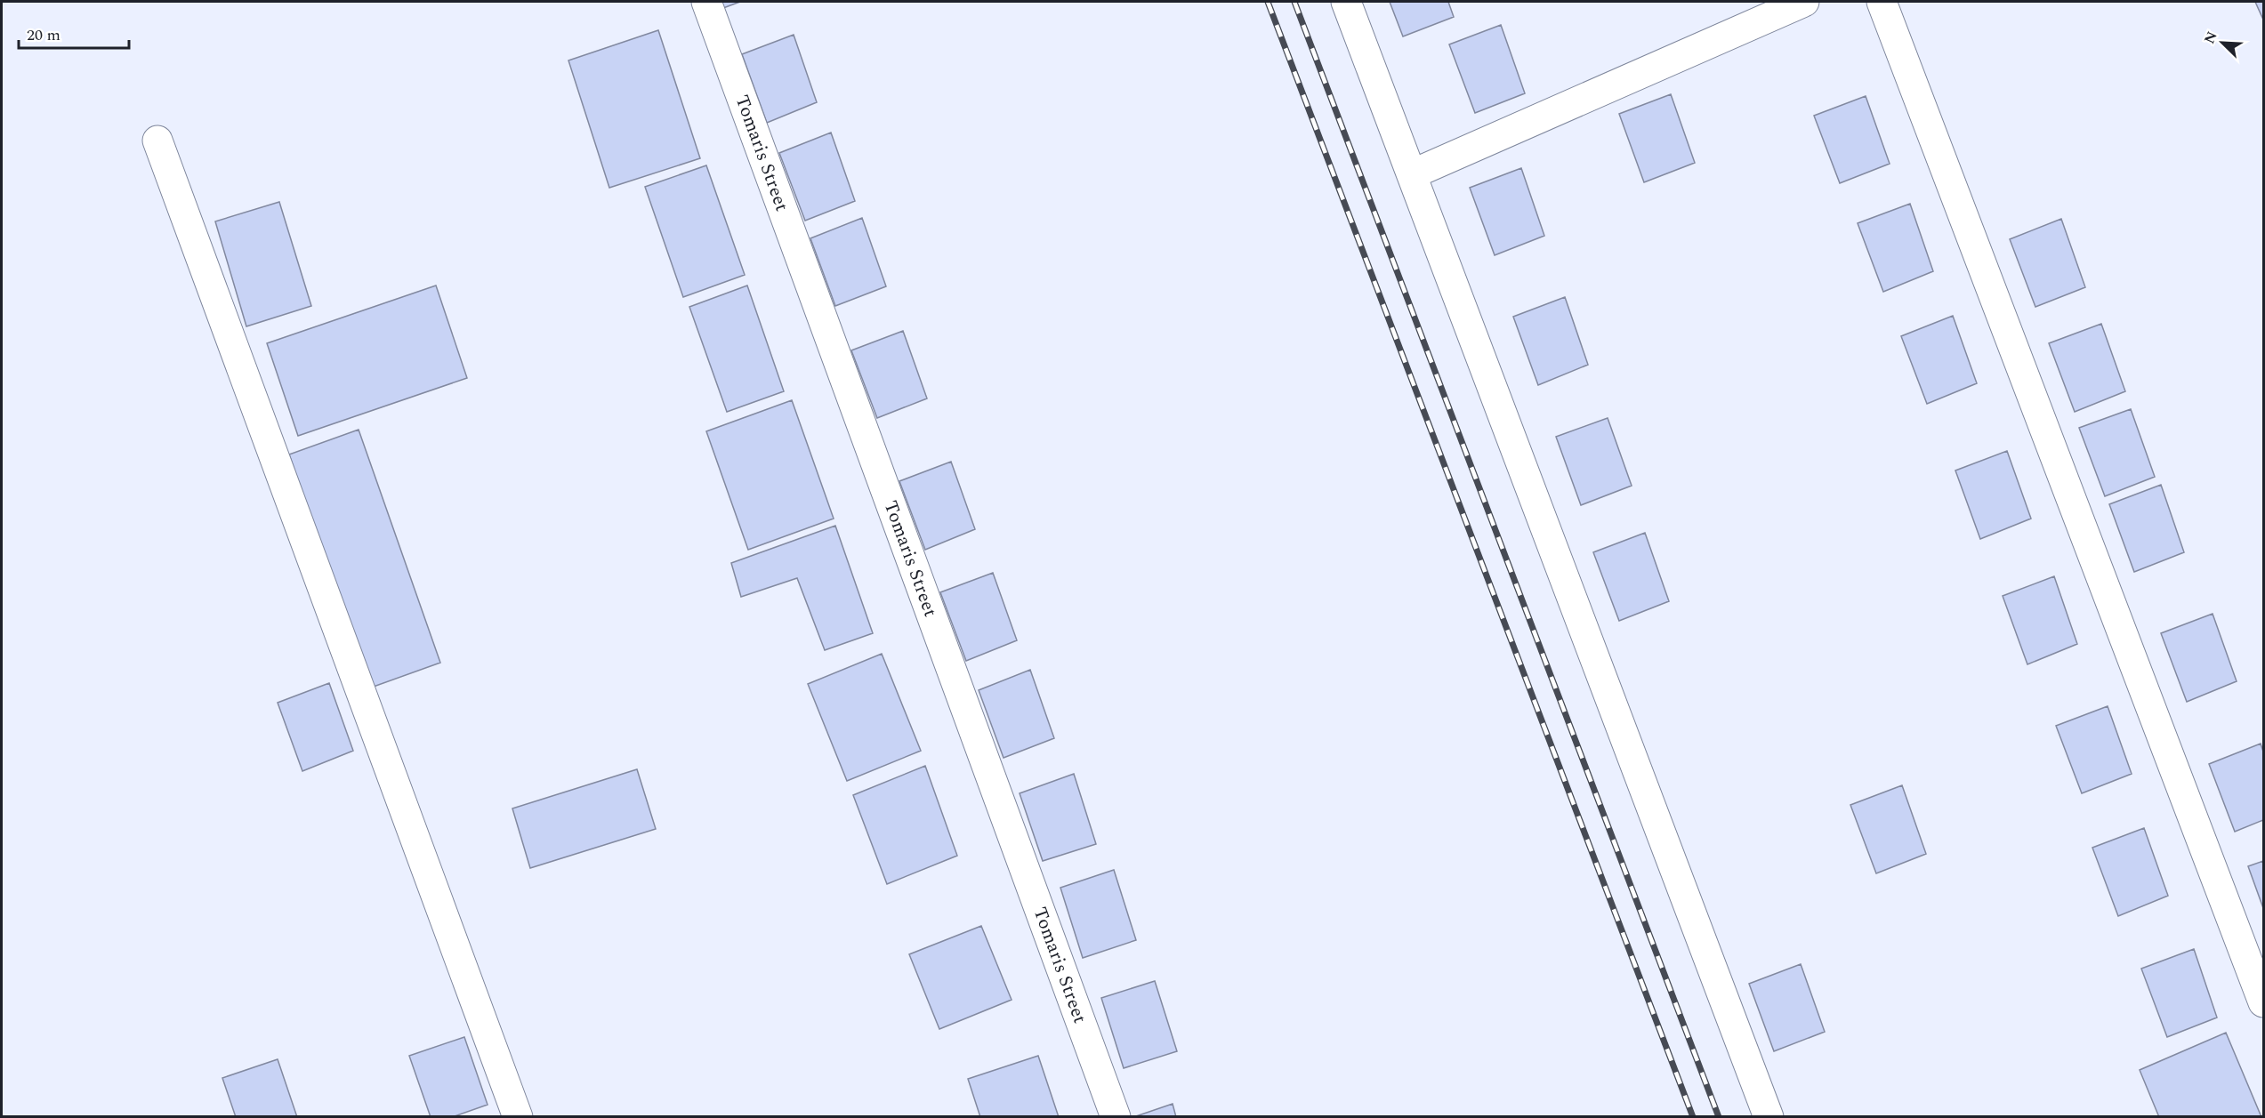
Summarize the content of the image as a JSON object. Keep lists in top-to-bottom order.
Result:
{
  "streets": {
    "street": ["Tomaris Street"]
  },
  "scale_bar": "20 m",
  "north": "top left"
}
